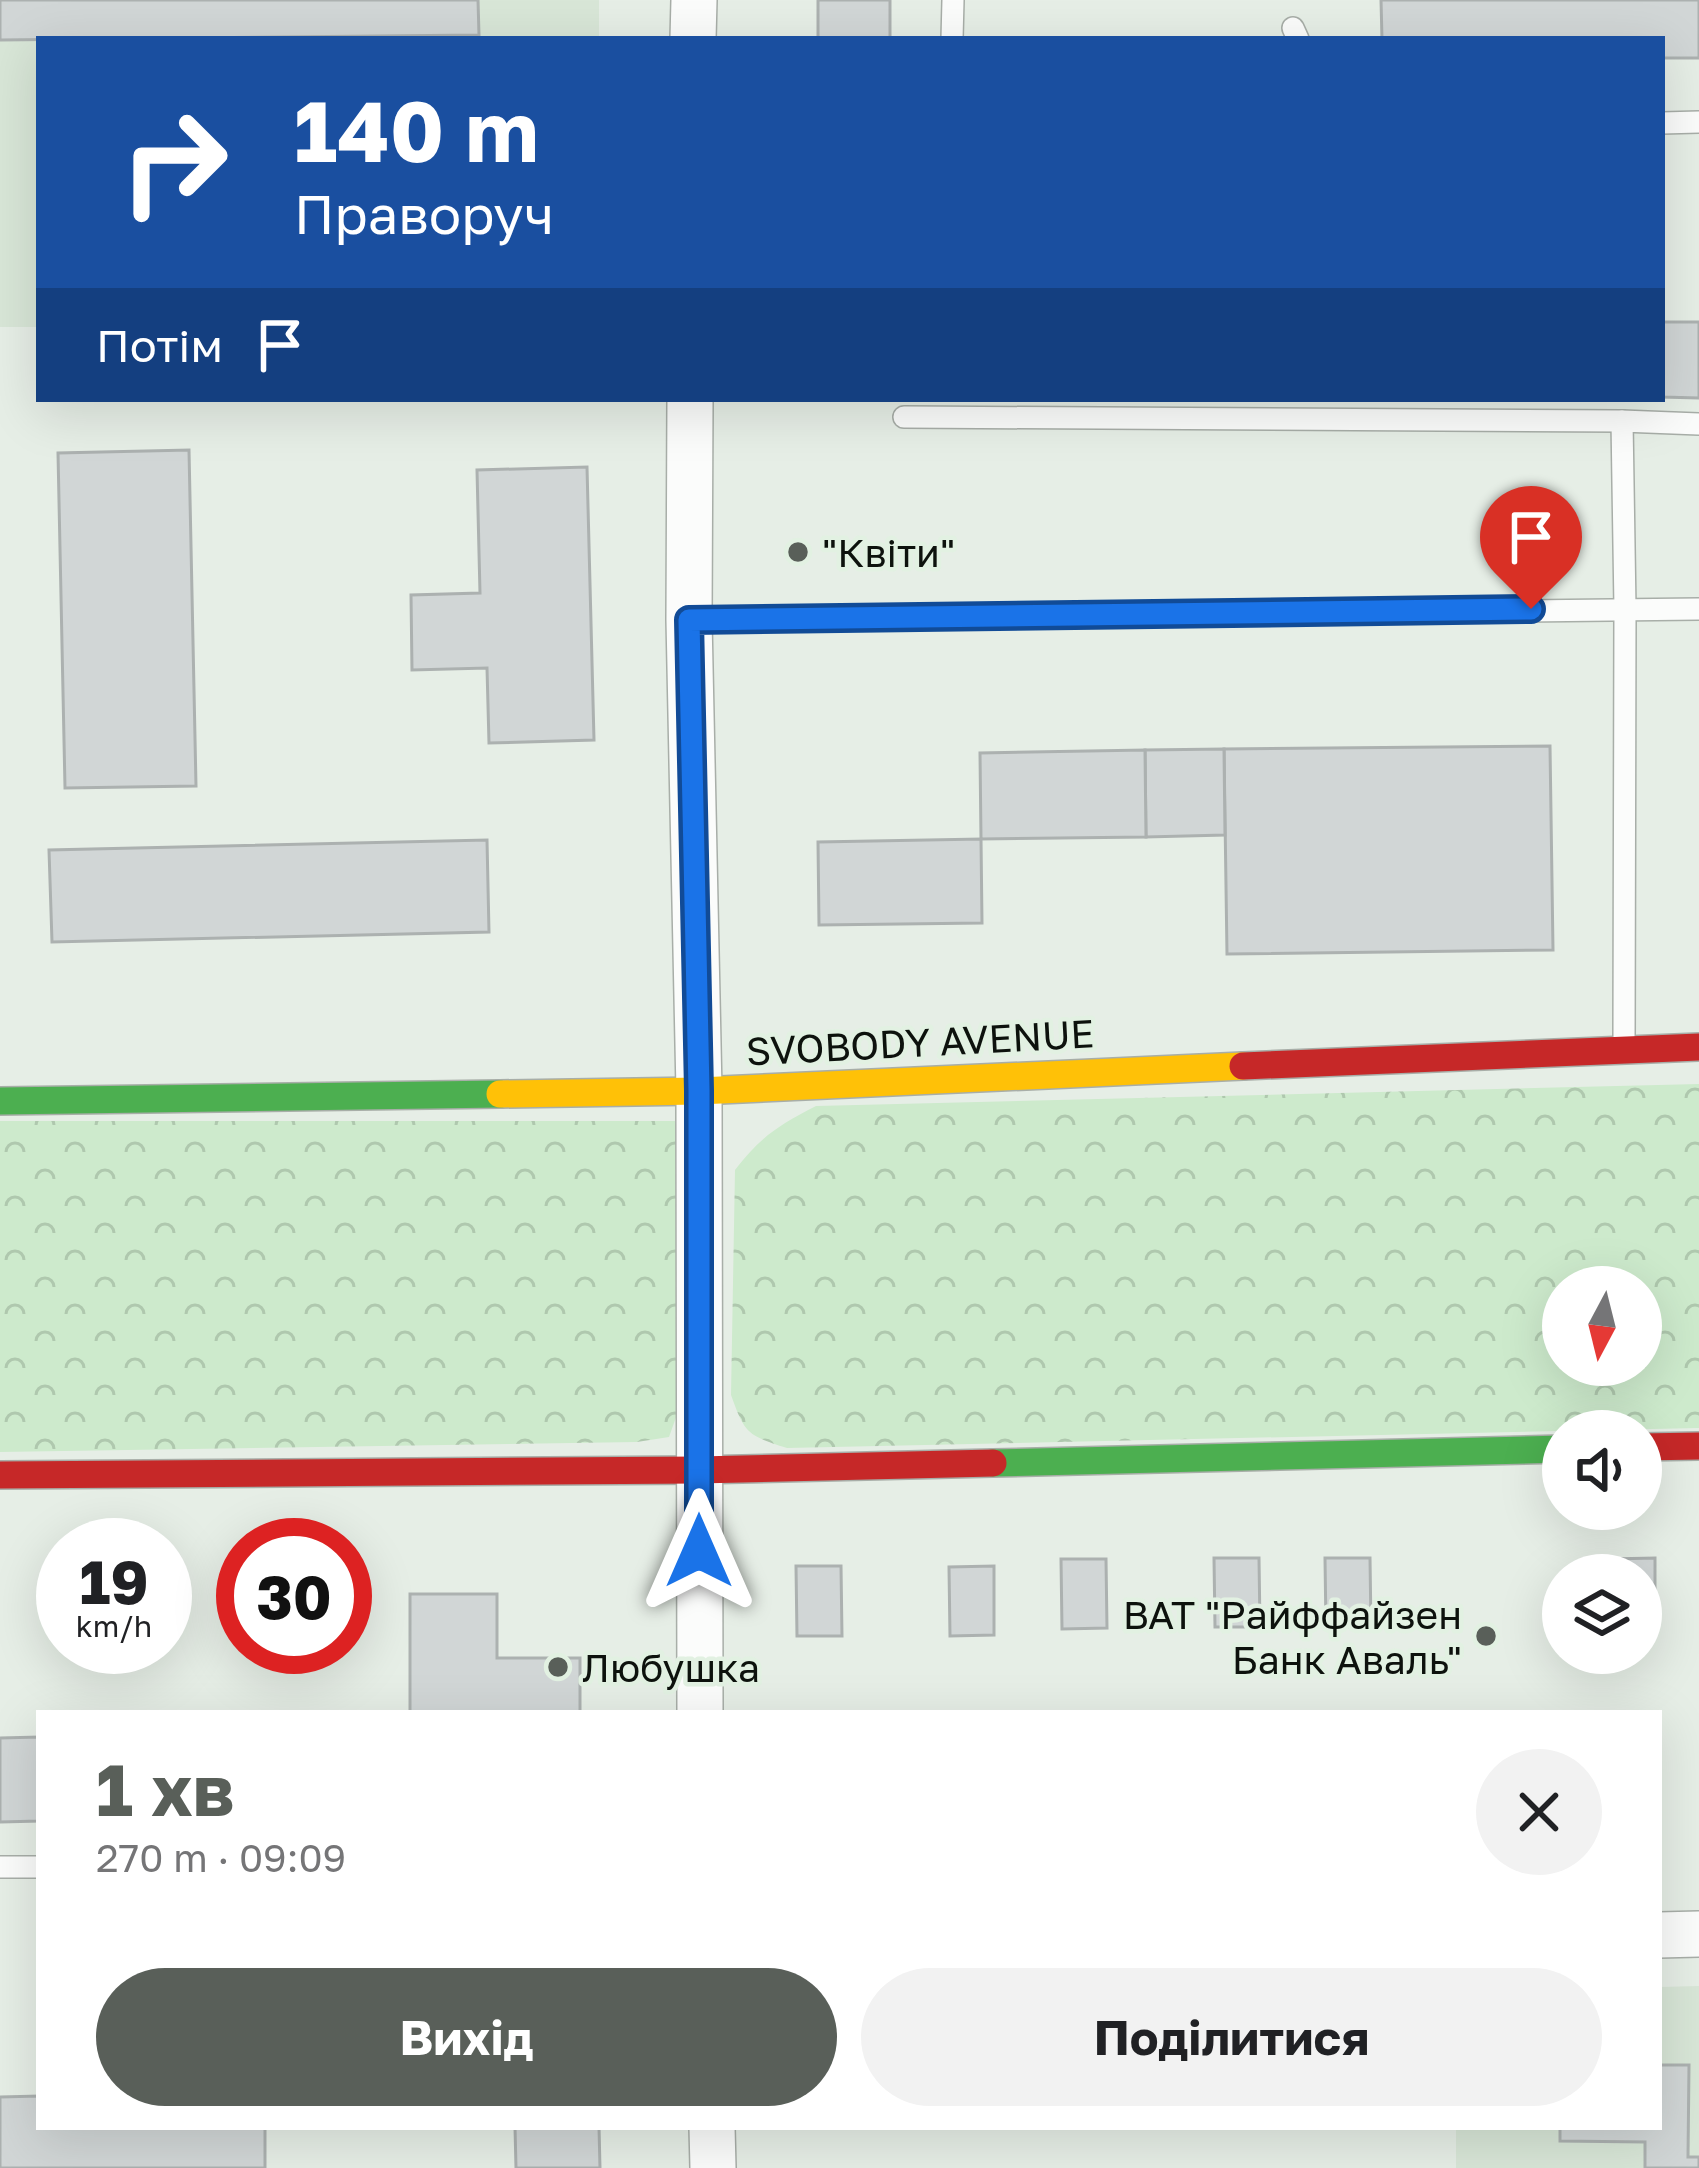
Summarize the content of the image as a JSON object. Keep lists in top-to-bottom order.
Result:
{
  "streets": {
    "street": ["SVOBODY AVENUE"]
  },
  "places": ["\"Квіти\"", "ВАТ \"Райффайзен Банк Аваль\"", "Любушка"],
  "north": "bottom",
  "page": {
    "turn": ["140 m", "Праворуч"],
    "then": "Потім",
    "speed": "19 km/h",
    "limit": "30",
    "heading": ["1 хв", "270 m · 09:09"],
    "buttons": ["Вихід", "Поділитися"]
  }
}
